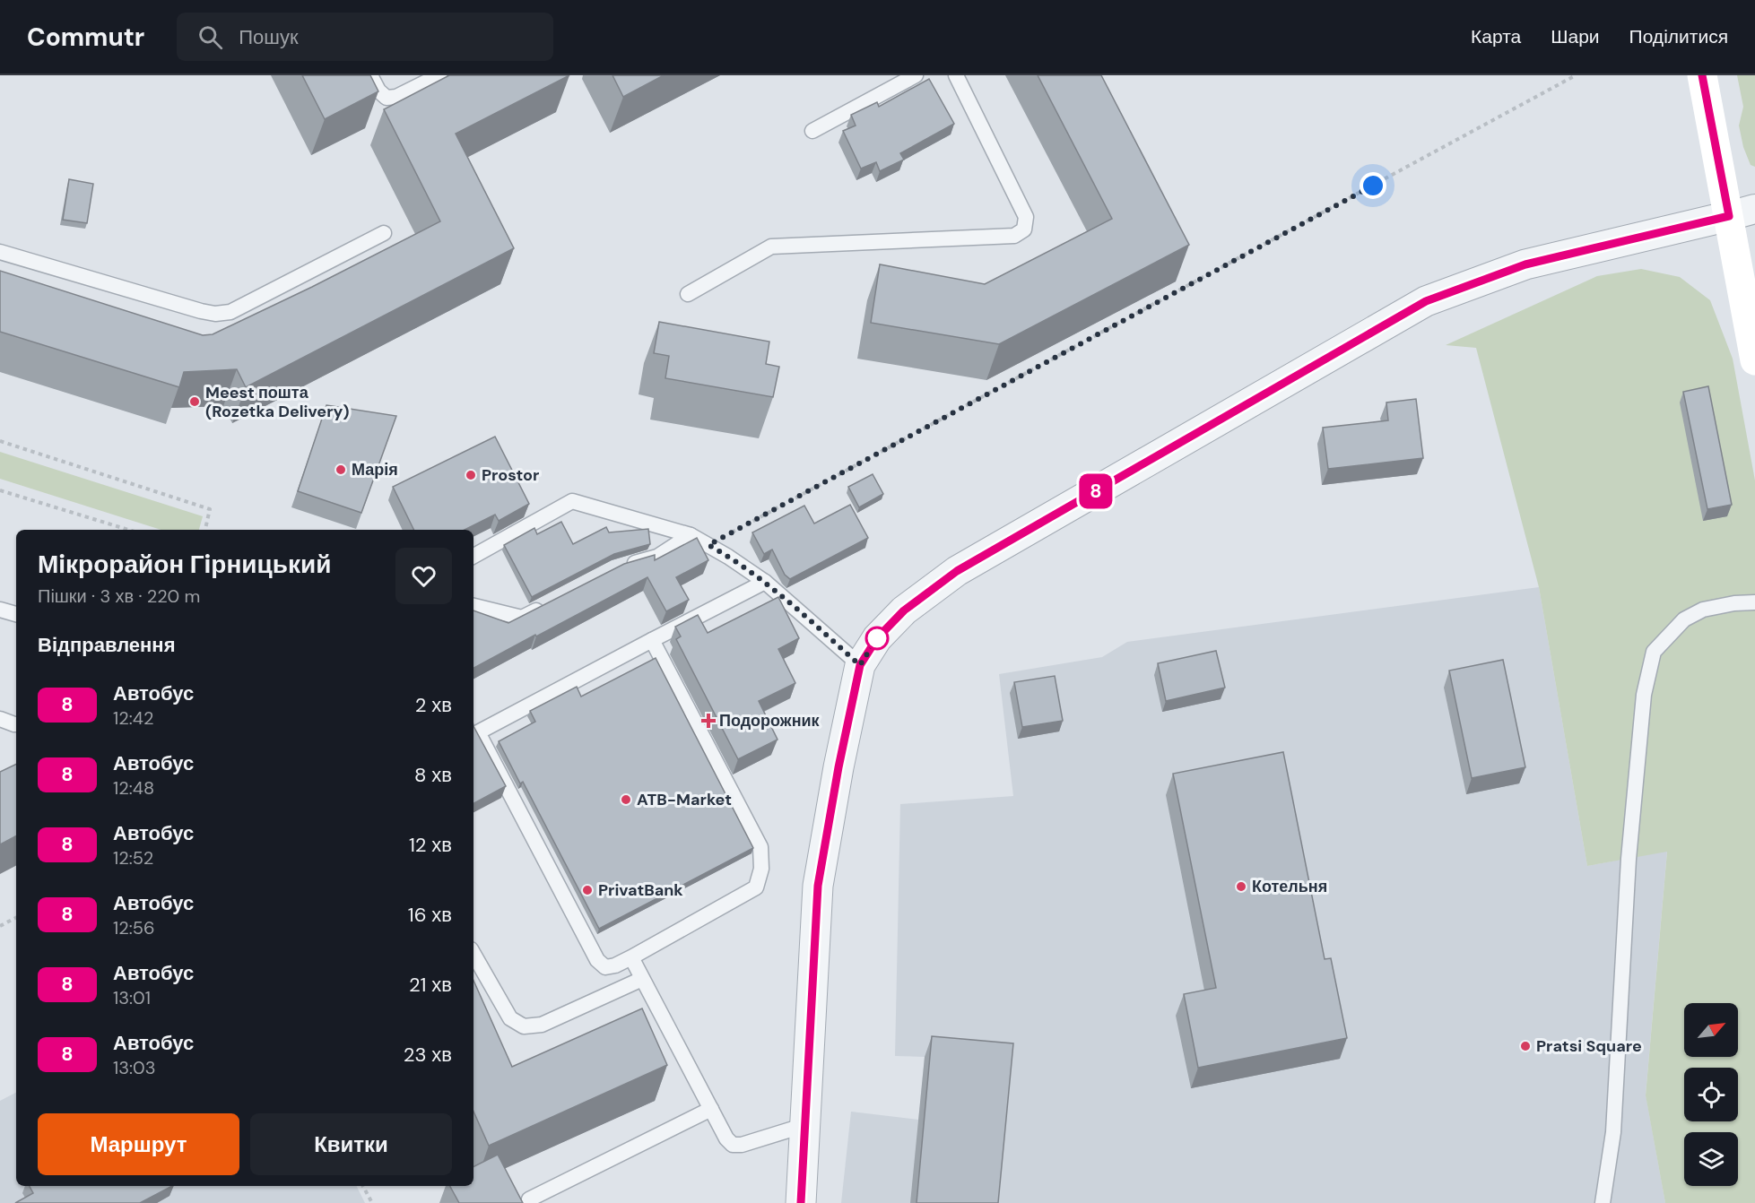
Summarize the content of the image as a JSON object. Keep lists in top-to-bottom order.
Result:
{
  "places": {
    "other": [
      "Meest пошта (Rozetka Delivery)",
      "Марія",
      "Prostor",
      "ATB-Market",
      "Котельня",
      "PrivatBank",
      "Pratsi Square"
    ],
    "health": ["Подорожник"]
  },
  "lines": ["bus line 8"],
  "north": "top right",
  "page": {
    "header": "Commutr",
    "search": "Пошук",
    "nav": ["Карта", "Шари", "Поділитися"],
    "on_map": "8",
    "heading": [
      ["Мiкрорайон Гiрницький", "Пішки · 3 хв · 220 m"],
      "Відправлення"
    ],
    "list": [
      {
        "mark": "8",
        "name": "Автобус",
        "note": "12:42",
        "value": "2 хв"
      },
      {
        "mark": "8",
        "name": "Автобус",
        "note": "12:48",
        "value": "8 хв"
      },
      {
        "mark": "8",
        "name": "Автобус",
        "note": "12:52",
        "value": "12 хв"
      },
      {
        "mark": "8",
        "name": "Автобус",
        "note": "12:56",
        "value": "16 хв"
      },
      {
        "mark": "8",
        "name": "Автобус",
        "note": "13:01",
        "value": "21 хв"
      },
      {
        "mark": "8",
        "name": "Автобус",
        "note": "13:03",
        "value": "23 хв"
      }
    ],
    "buttons": ["Маршрут", "Квитки"]
  }
}
